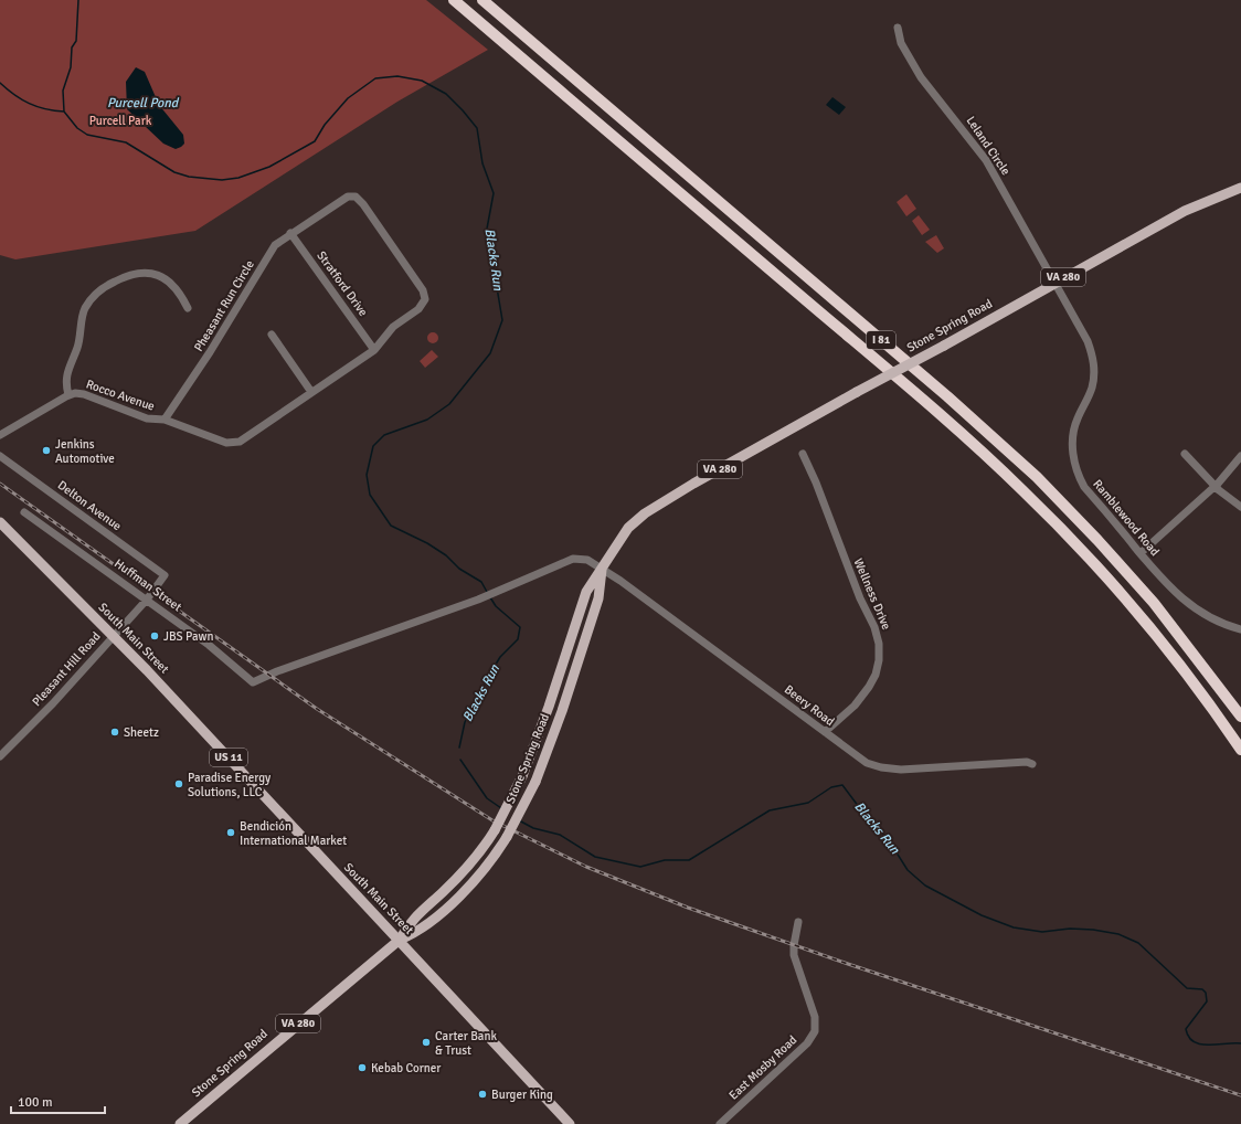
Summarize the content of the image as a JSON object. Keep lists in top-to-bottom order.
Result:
{
  "streets": {
    "highway": ["I 81"],
    "main road": [
      "VA 280",
      "Stone Spring Road",
      "South Main Street",
      "US 11"
    ],
    "street": [
      "Leland Circle",
      "Stratford Drive",
      "Pheasant Run Circle",
      "Rocco Avenue",
      "Delton Avenue",
      "Ramblewood Road",
      "Huffman Street",
      "Wellness Drive",
      "Pleasant Hill Road",
      "Beery Road",
      "East Mosby Road"
    ]
  },
  "crossings": [
    ["Leland Circle", "Stone Spring Road"],
    ["Leland Circle", "Ramblewood Road"],
    ["Stratford Drive", "Pheasant Run Circle"],
    ["Pheasant Run Circle", "Rocco Avenue"],
    ["Stone Spring Road", "Ramblewood Road"],
    ["Stone Spring Road", "Huffman Street"],
    ["Stone Spring Road", "South Main Street"],
    ["Stone Spring Road", "Beery Road"],
    ["Delton Avenue", "Pleasant Hill Road"],
    ["Huffman Street", "Pleasant Hill Road"],
    ["Huffman Street", "Beery Road"],
    ["Wellness Drive", "Beery Road"],
    ["South Main Street", "Pleasant Hill Road"]
  ],
  "water": ["Purcell Pond", "Blacks Run"],
  "parks": ["Purcell Park"],
  "places": [
    "Jenkins Automotive",
    "JBS Pawn",
    "Sheetz",
    "Paradise Energy Solutions, LLC",
    "Bendición International Market",
    "Carter Bank & Trust",
    "Kebab Corner",
    "Burger King"
  ],
  "scale_bar": "100 m"
}
